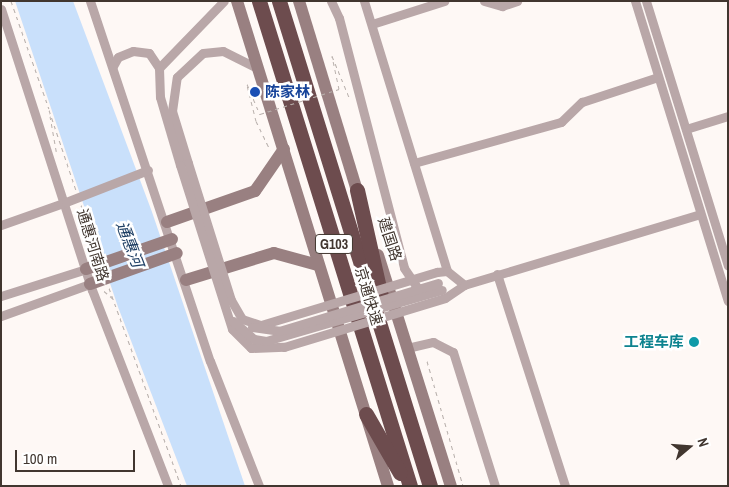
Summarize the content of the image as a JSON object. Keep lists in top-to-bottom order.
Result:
{
  "streets": {
    "highway": ["G103", "京通快速"],
    "main road": ["建国路"],
    "street": ["通惠河南路"]
  },
  "water": ["通惠河"],
  "places": ["陈家林", "工程车库"],
  "scale_bar": "100 m",
  "north": "right"
}
